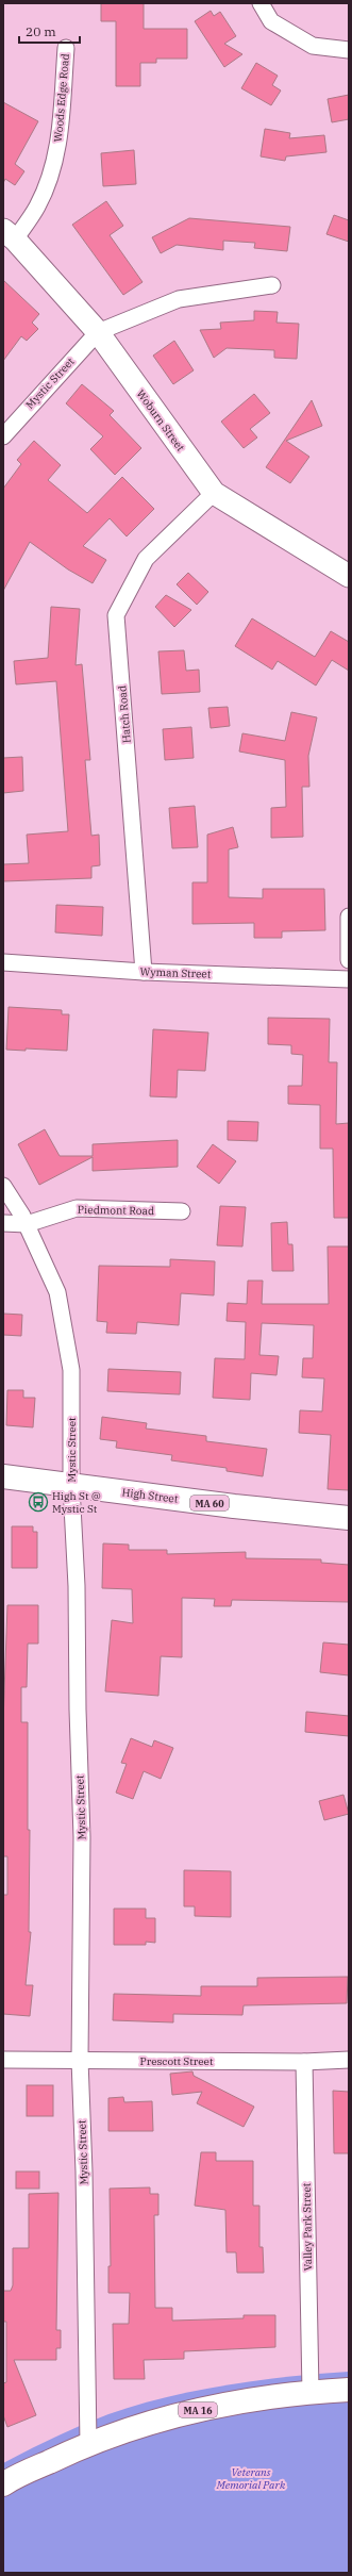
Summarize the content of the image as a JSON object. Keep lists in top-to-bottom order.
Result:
{
  "streets": {
    "main road": ["High Street", "MA 60", "MA 16"],
    "street": [
      "Woods Edge Road",
      "Mystic Street",
      "Woburn Street",
      "Hatch Road",
      "Wyman Street",
      "Piedmont Road",
      "Prescott Street",
      "Valley Park Street"
    ]
  },
  "crossings": [
    ["Woods Edge Road", "Woburn Street"],
    ["Mystic Street", "Woburn Street"],
    ["Mystic Street", "Piedmont Road"],
    ["Mystic Street", "High Street"],
    ["Mystic Street", "Prescott Street"],
    ["Mystic Street", "MA 16"],
    ["Woburn Street", "Hatch Road"],
    ["Hatch Road", "Wyman Street"],
    ["Prescott Street", "Valley Park Street"],
    ["Valley Park Street", "MA 16"]
  ],
  "parks": ["Veterans Memorial Park"],
  "places": {
    "bus stop": ["High St @ Mystic St"]
  },
  "scale_bar": "20 m"
}
